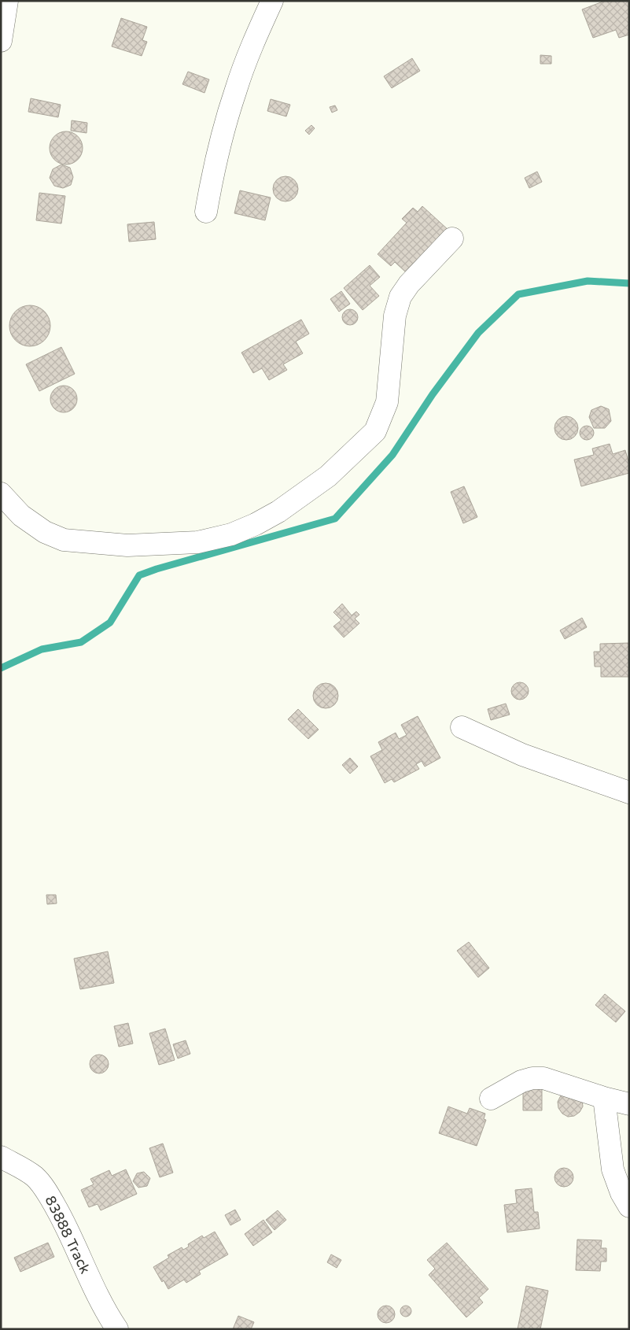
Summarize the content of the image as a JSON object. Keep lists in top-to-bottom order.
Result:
{
  "streets": {
    "street": ["83888 Track"]
  }
}
